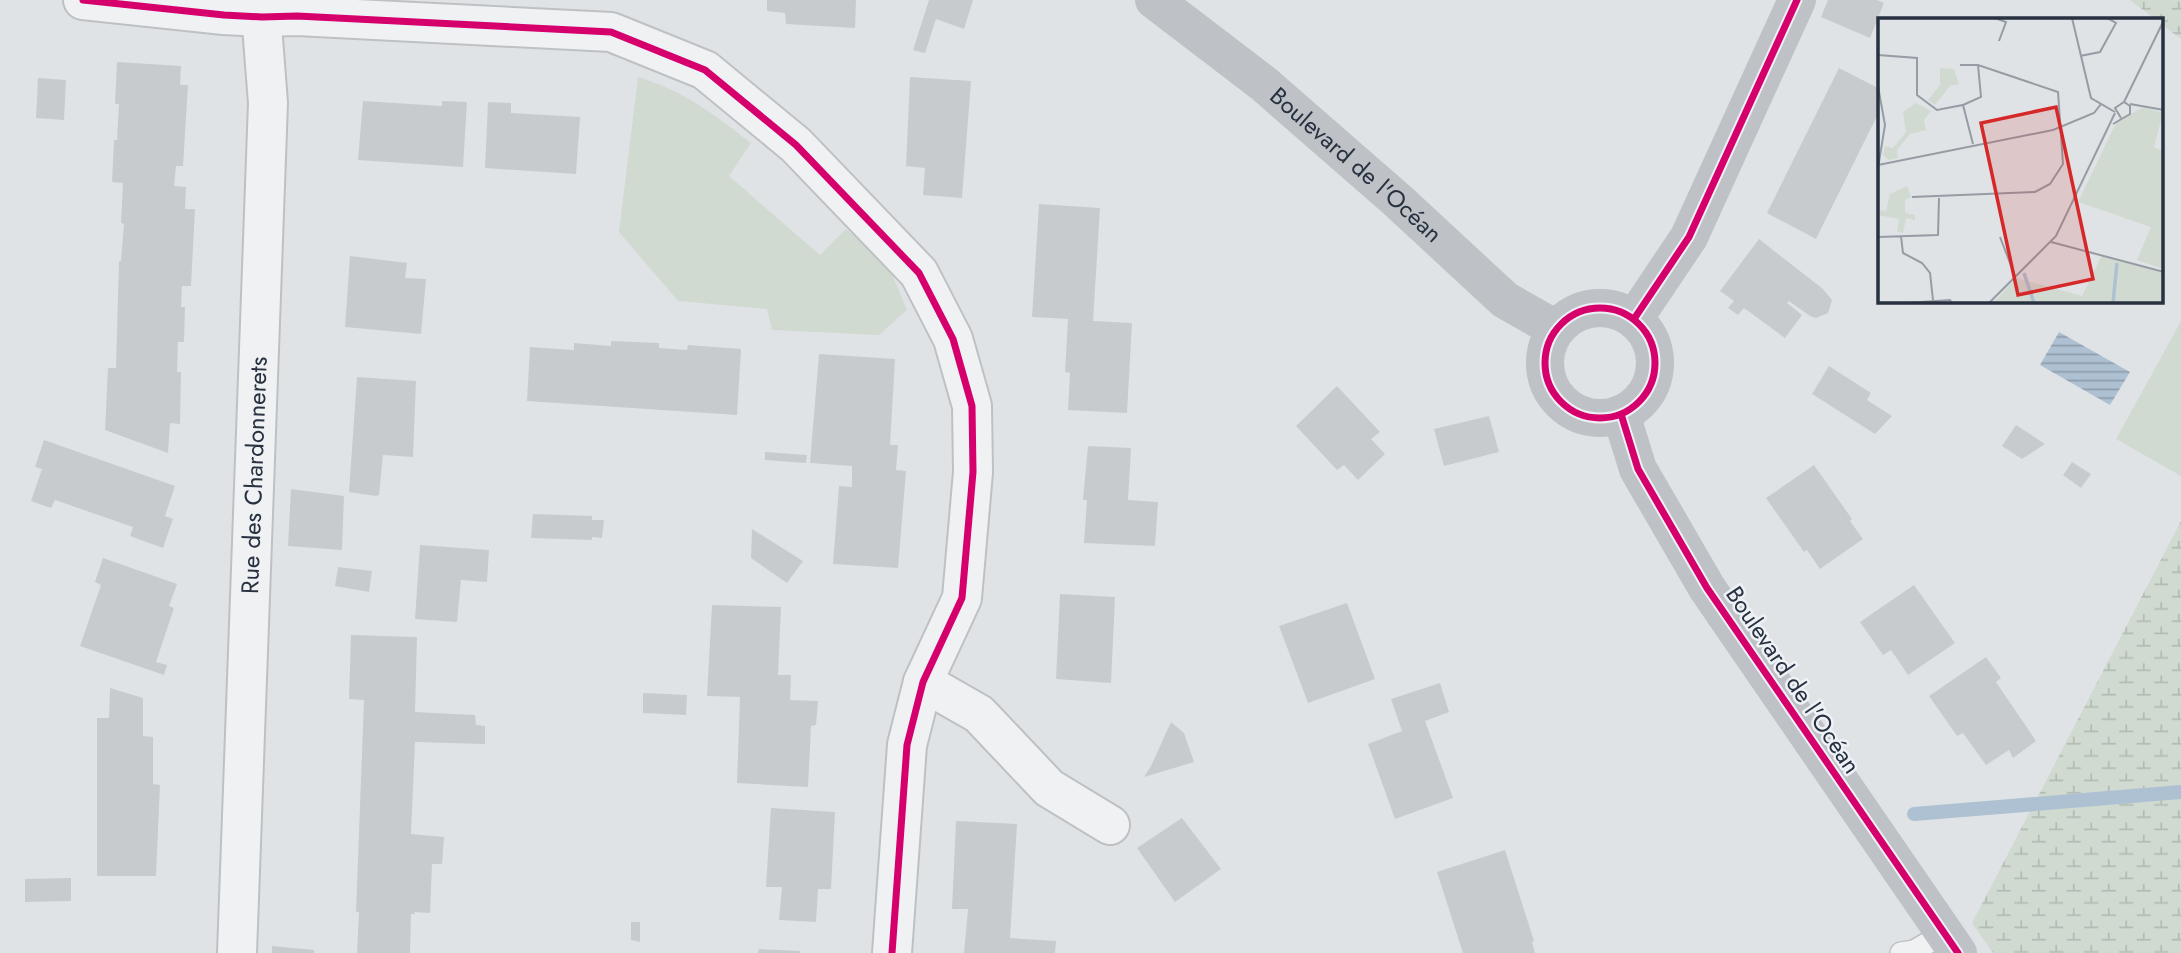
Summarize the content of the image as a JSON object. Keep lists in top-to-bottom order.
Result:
{
  "streets": {
    "main road": ["Boulevard de l'Océan"],
    "street": ["Rue des Chardonnerets"]
  }
}
